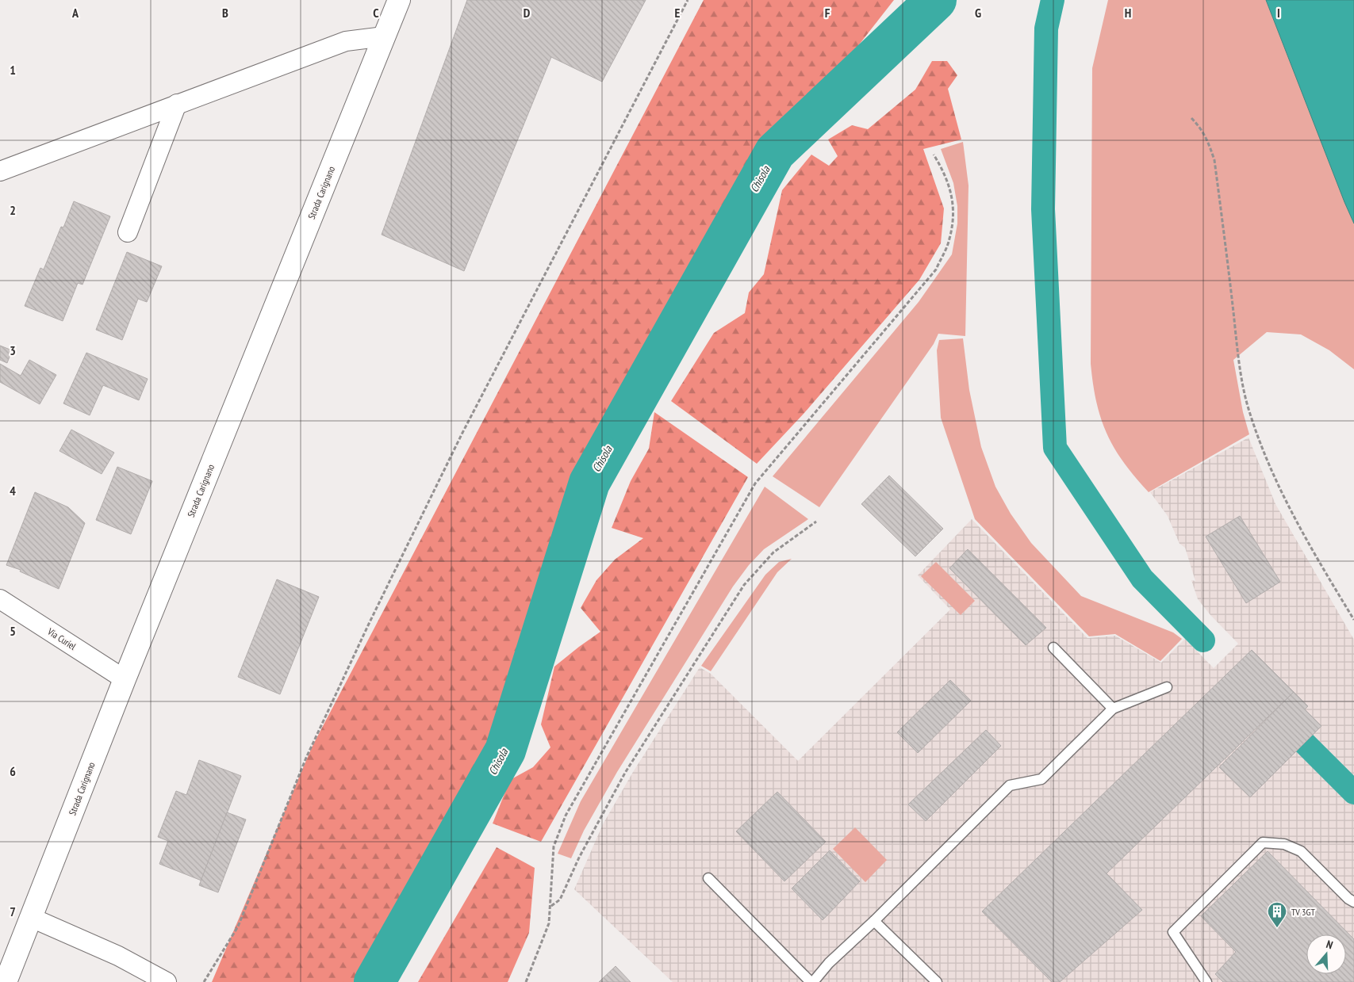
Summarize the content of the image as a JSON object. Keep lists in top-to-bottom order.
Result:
{
  "streets": {
    "main road": ["Strada Carignano"],
    "street": ["Via Curiel"]
  },
  "crossings": [
    ["Strada Carignano", "Via Curiel"]
  ],
  "water": ["Chisola"],
  "places": {
    "building": ["TV 3GT"]
  },
  "north": "top",
  "grid": {
    "columns": [
      "A",
      "B",
      "C",
      "D",
      "E",
      "F",
      "G",
      "H",
      "I"
    ],
    "rows": [
      "1",
      "2",
      "3",
      "4",
      "5",
      "6",
      "7"
    ]
  }
}
